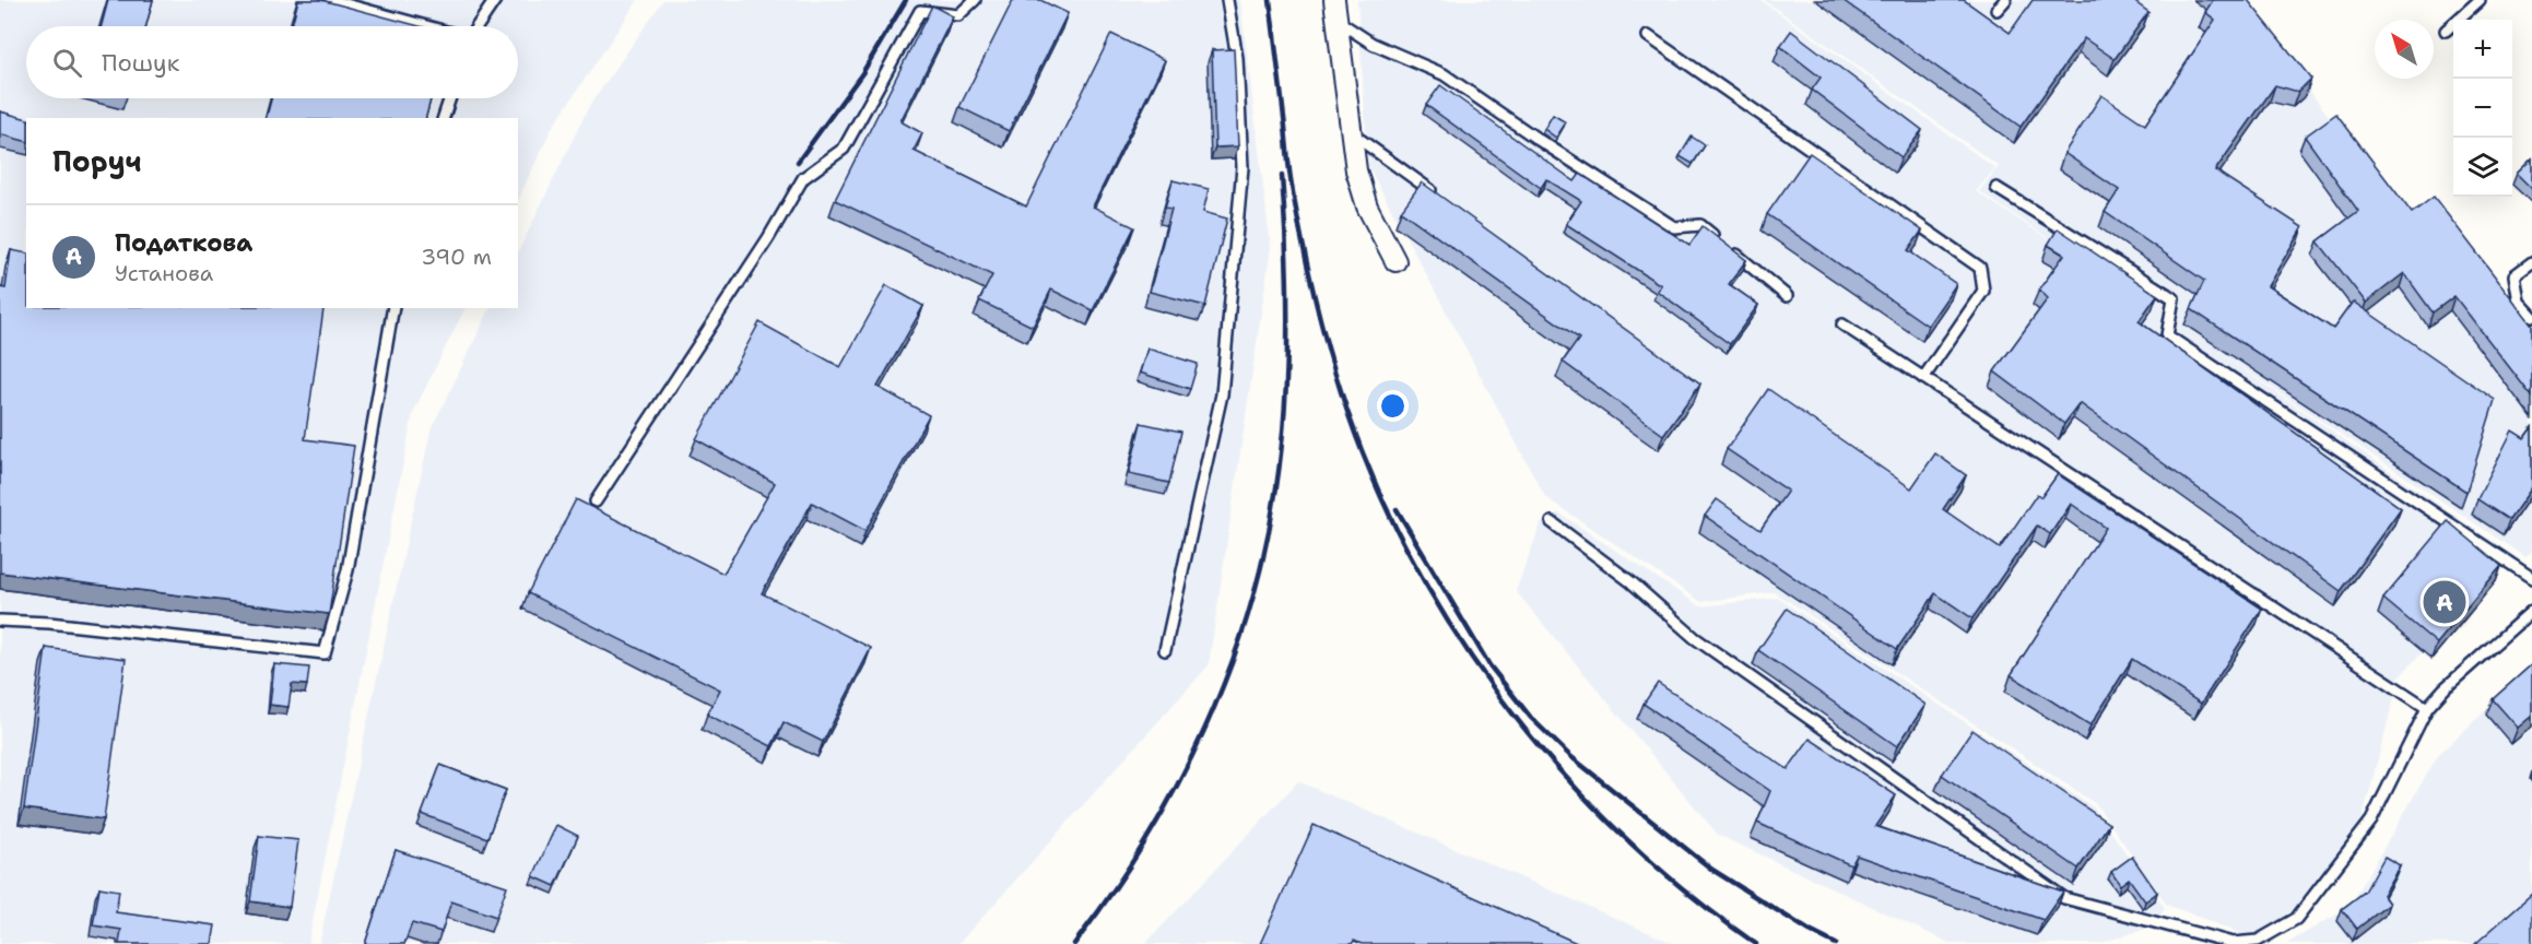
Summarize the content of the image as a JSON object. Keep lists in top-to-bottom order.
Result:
{
  "north": "top left",
  "page": {
    "map_buttons": ["+", "−"],
    "search": "Пошук",
    "heading": "Поруч",
    "list": [
      {
        "mark": "A",
        "name": "Податкова",
        "note": "Установа",
        "value": "390 m"
      }
    ],
    "pins": "A"
  }
}
